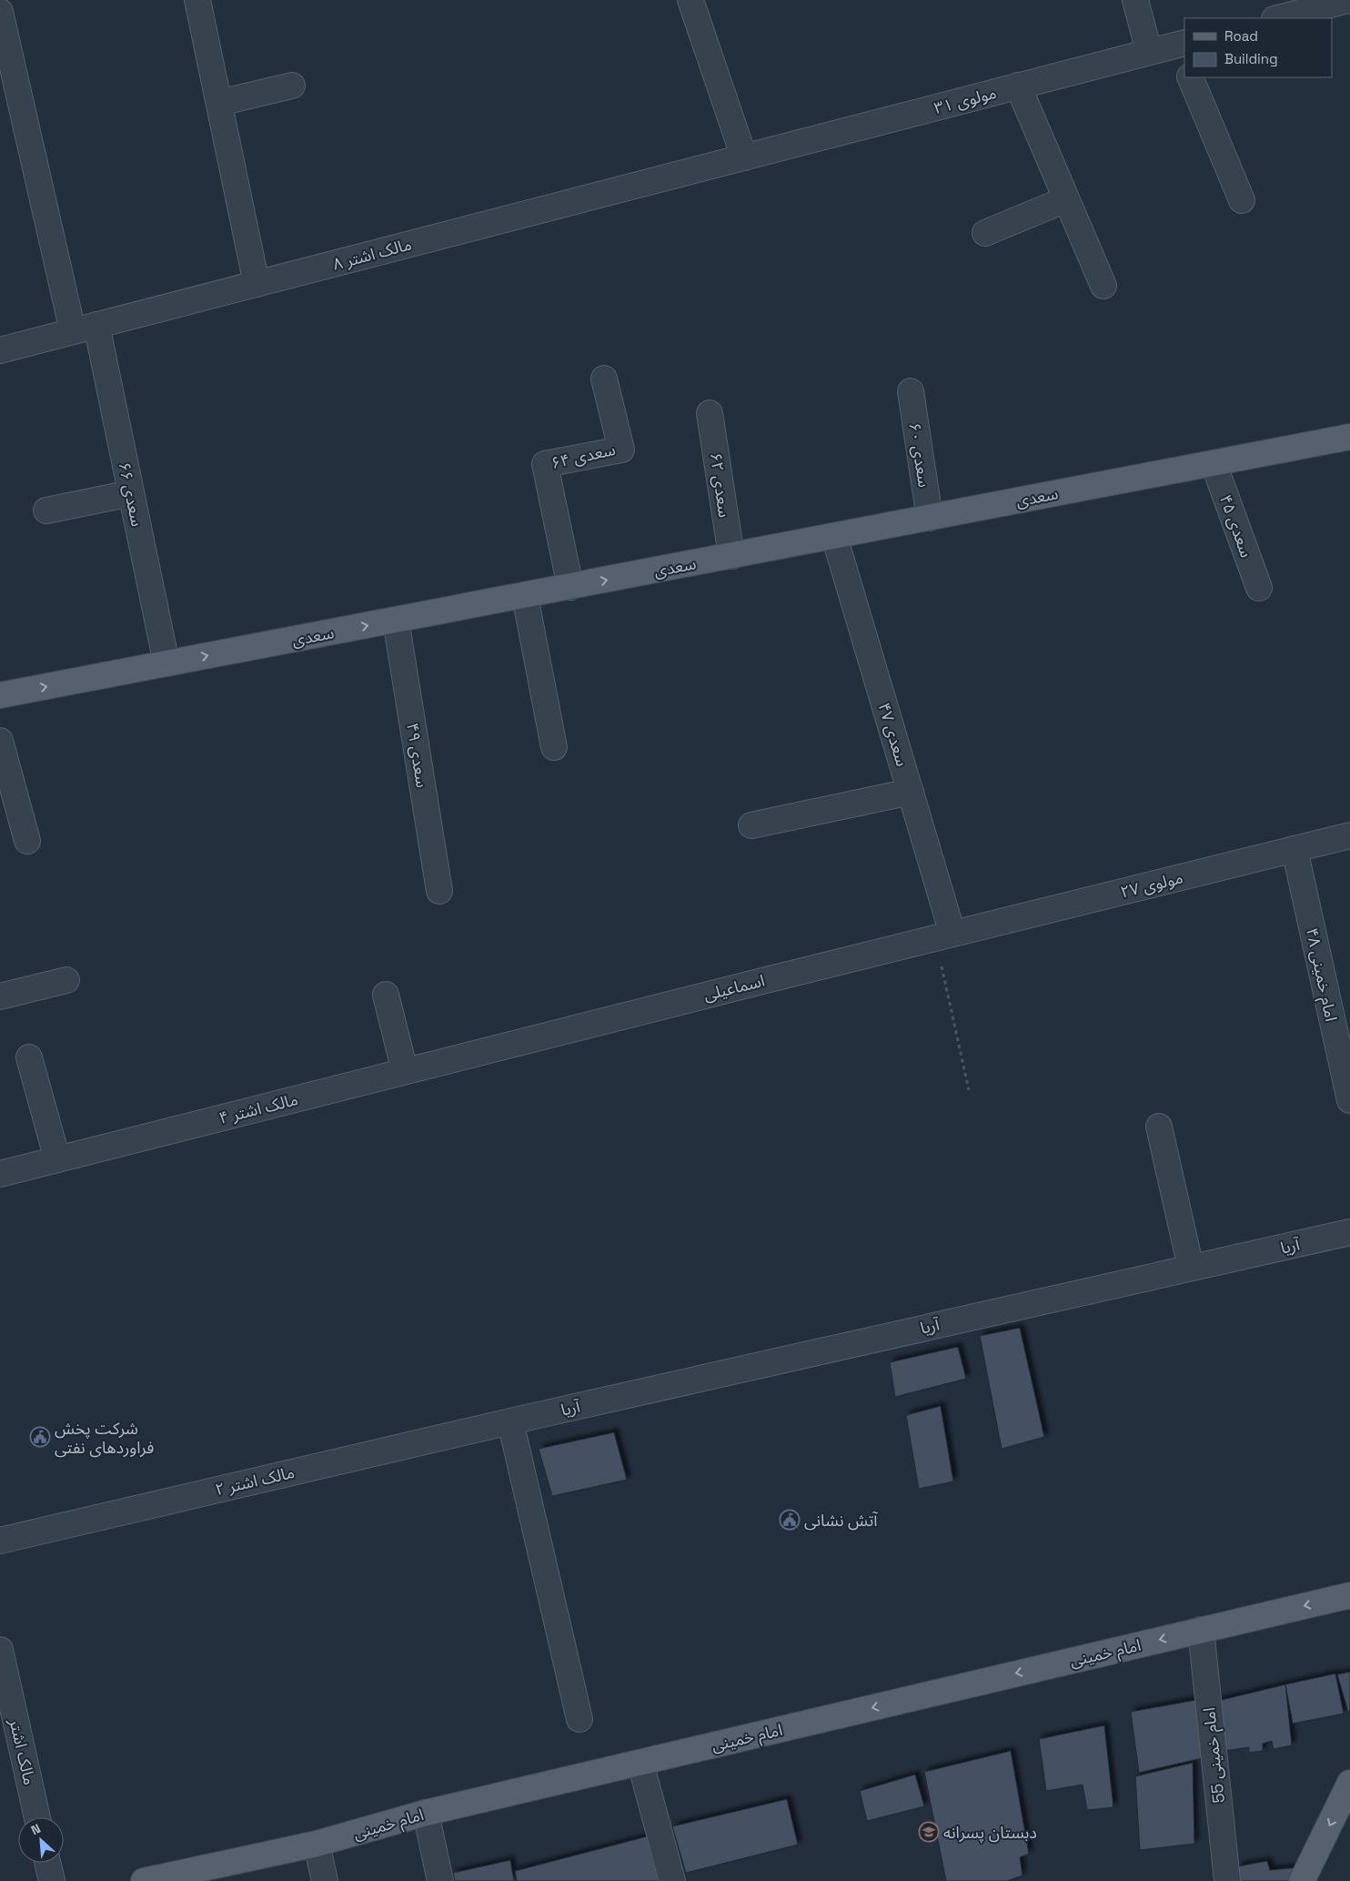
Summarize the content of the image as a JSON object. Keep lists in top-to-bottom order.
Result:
{
  "streets": {
    "main road": ["سعدی", "امام خمینی"],
    "street": [
      "مولوی ۳۱",
      "مالک اشتر ۸",
      "سعدی ۶۰",
      "سعدی ۶۴",
      "سعدی ۶۲",
      "سعدی ۶۶",
      "سعدی ۴۵",
      "سعدی ۴۷",
      "سعدی ۴۹",
      "مولوی ۲۷",
      "امام خمینی ۴۸",
      "اسماعیلی",
      "مالک اشتر ۴",
      "آریا",
      "مالک اشتر ۲",
      "مالک اشتر",
      "امام خمینی 55"
    ]
  },
  "crossings": [
    ["مولوی ۳۱", "مالک اشتر ۸"],
    ["مالک اشتر ۸", "سعدی ۶۶"],
    ["سعدی ۶۰", "سعدی"],
    ["سعدی ۶۴", "سعدی"],
    ["سعدی ۶۲", "سعدی"],
    ["سعدی ۶۶", "سعدی"],
    ["سعدی", "سعدی ۴۵"],
    ["سعدی", "سعدی ۴۷"],
    ["سعدی", "سعدی ۴۹"],
    ["سعدی ۴۷", "مولوی ۲۷"],
    ["سعدی ۴۷", "اسماعیلی"],
    ["مولوی ۲۷", "امام خمینی ۴۸"],
    ["مولوی ۲۷", "اسماعیلی"],
    ["اسماعیلی", "مالک اشتر ۴"],
    ["آریا", "مالک اشتر ۲"],
    ["امام خمینی", "امام خمینی 55"]
  ],
  "one_way": ["سعدی", "امام خمینی"],
  "places": {
    "public building": ["شرکت پخش فراوردهای نفتی", "آتش نشانی"],
    "school or university": ["دبستان پسرانه"]
  },
  "legend": ["Road", "Building"],
  "north": "top left"
}
